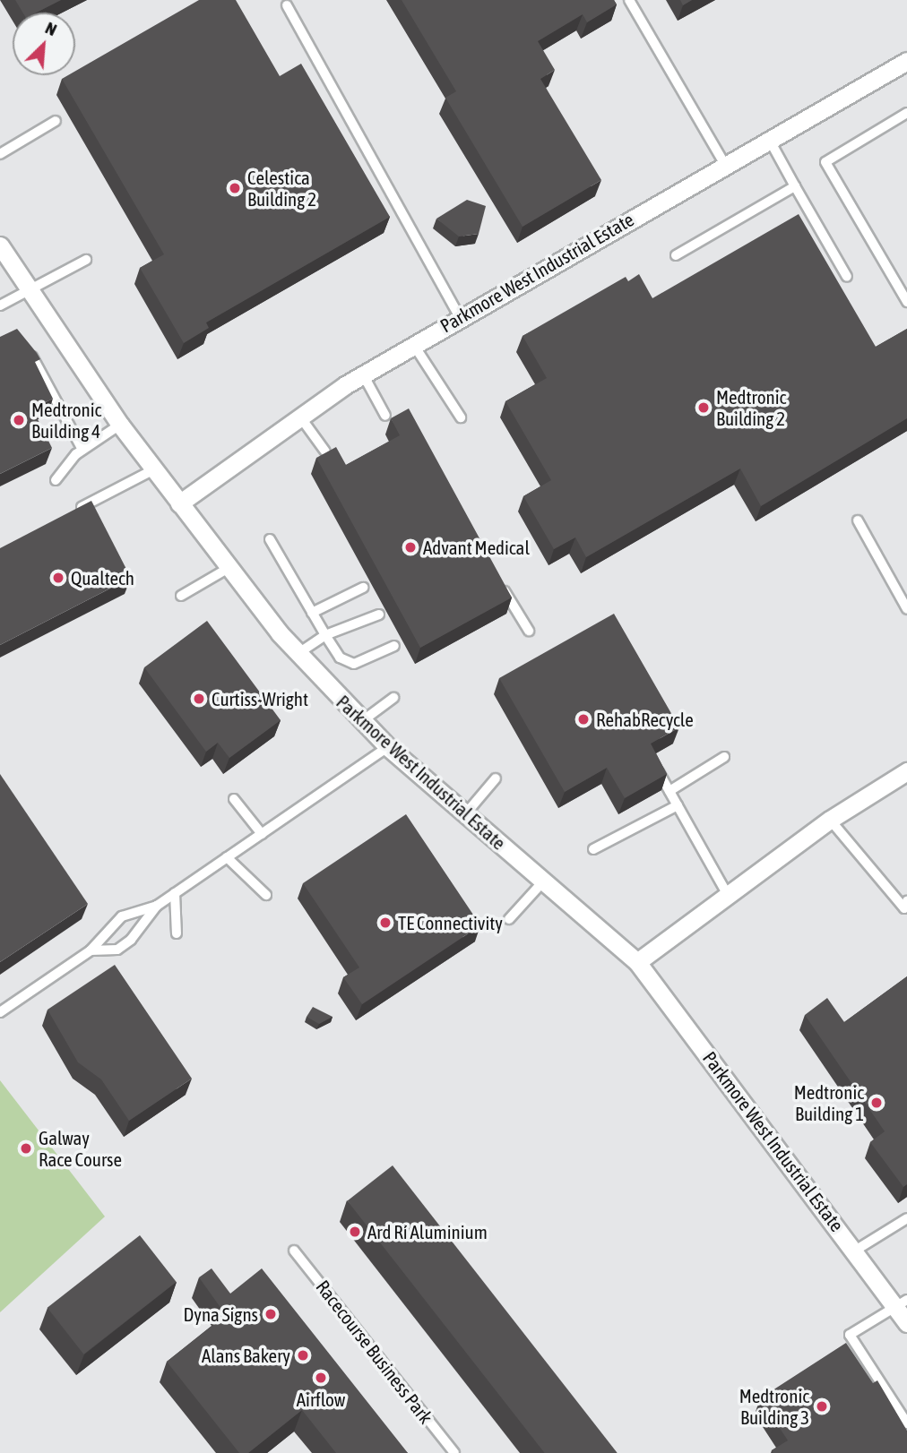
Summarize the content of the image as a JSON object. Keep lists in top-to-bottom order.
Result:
{
  "streets": {
    "street": ["Parkmore West Industrial Estate"],
    "lane": ["Racecourse Business Park"]
  },
  "places": [
    "Celestica Building 2",
    "Medtronic Building 2",
    "Medtronic Building 4",
    "Advant Medical",
    "Qualtech",
    "Curtiss-Wright",
    "RehabRecycle",
    "TE Connectivity",
    "Medtronic Building 1",
    "Galway Race Course",
    "Ard Rí Aluminium",
    "Dyna Signs",
    "Alans Bakery",
    "Airflow",
    "Medtronic Building 3"
  ],
  "north": "top right"
}
